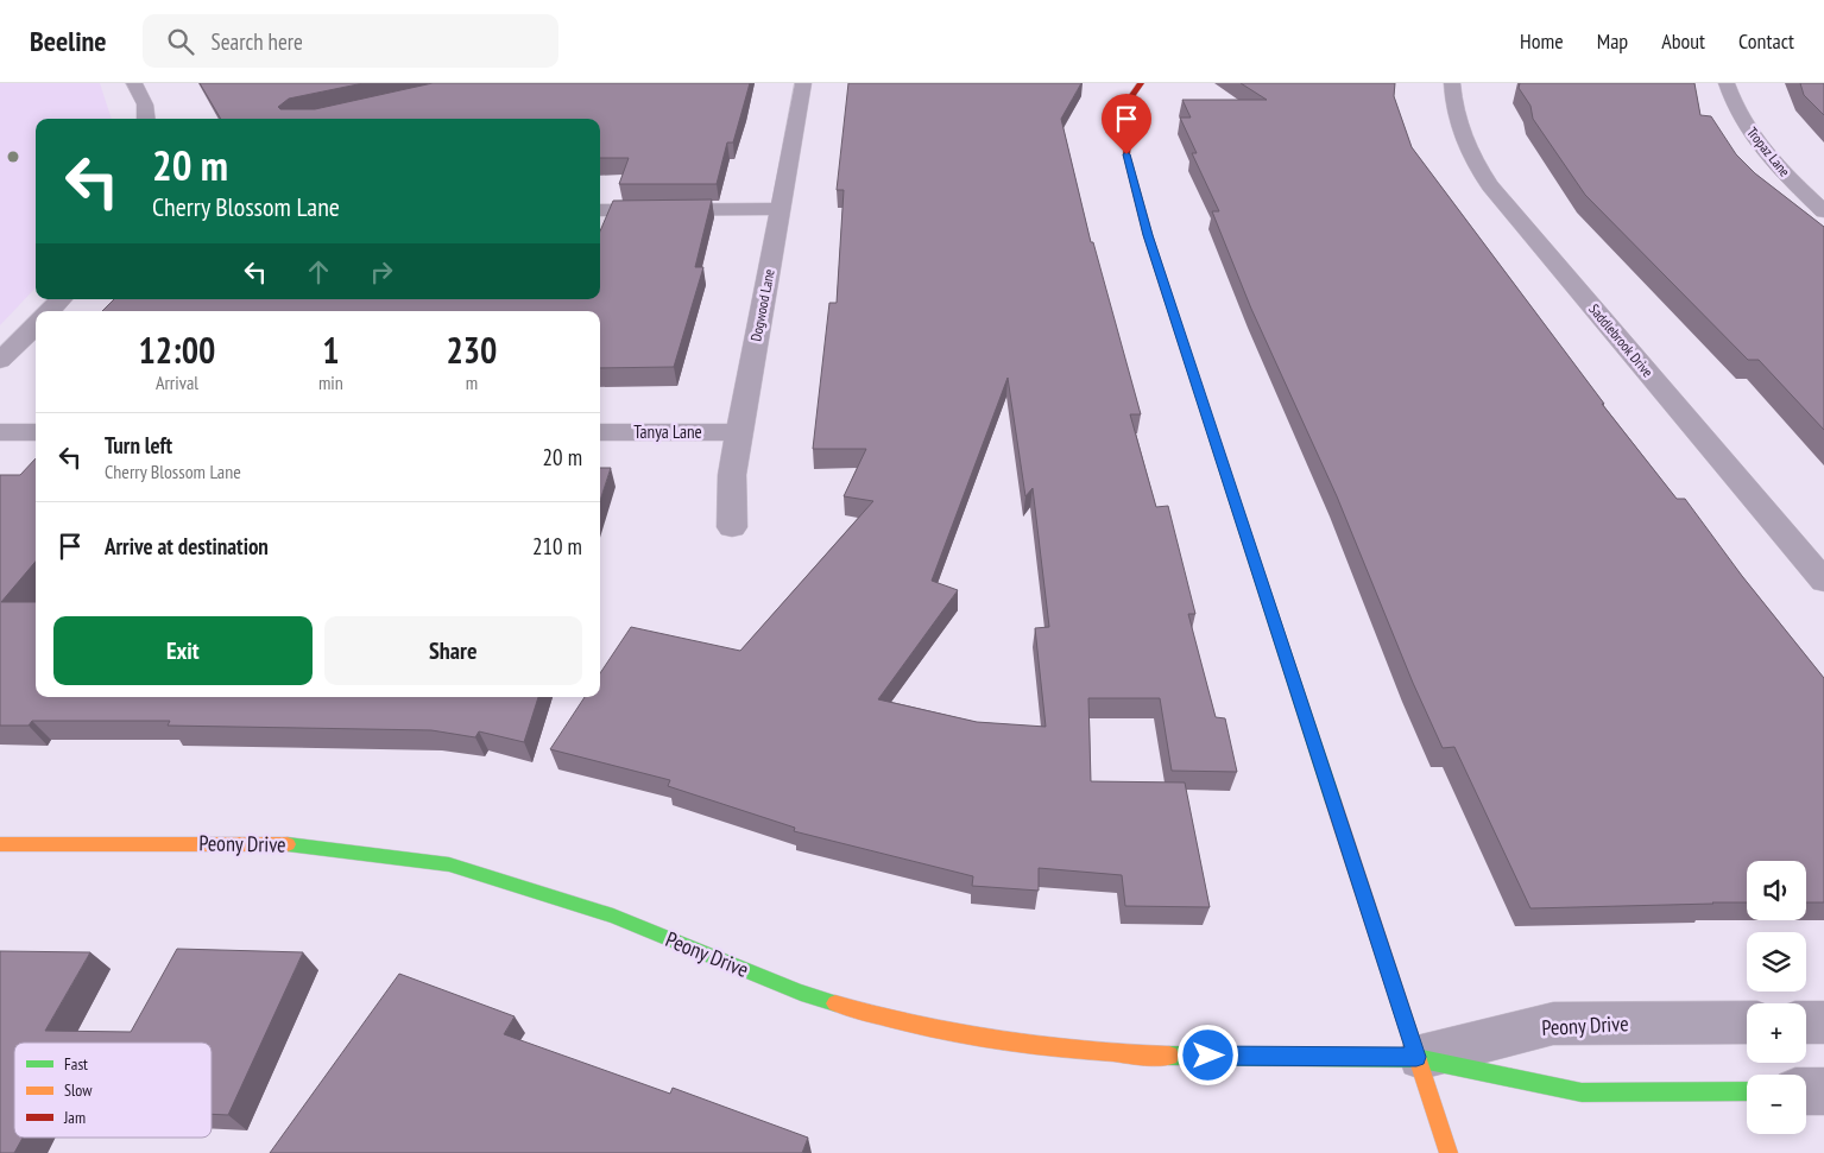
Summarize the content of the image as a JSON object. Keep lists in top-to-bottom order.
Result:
{
  "streets": {
    "street": [
      "Tropaz Lane",
      "Dogwood Lane",
      "Saddlebrook Drive",
      "Tanya Lane",
      "Peony Drive"
    ]
  },
  "crossings": [
    ["Dogwood Lane", "Tanya Lane"]
  ],
  "legend": ["Fast", "Slow", "Jam"],
  "page": {
    "header": "Beeline",
    "search": "Search here",
    "nav": [
      "Home",
      "Map",
      "About",
      "Contact"
    ],
    "turn": ["20 m", "Cherry Blossom Lane"],
    "eta": [
      "12:00",
      "Arrival",
      "1",
      "min",
      "230",
      "m"
    ],
    "list": [
      {
        "name": "Turn left",
        "note": "Cherry Blossom Lane",
        "value": "20 m"
      },
      {
        "name": "Arrive at destination",
        "value": "210 m"
      }
    ],
    "buttons": ["Exit", "Share"],
    "map_buttons": ["+", "−"]
  }
}
